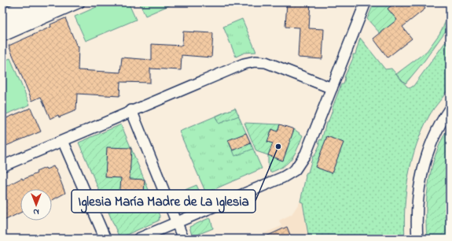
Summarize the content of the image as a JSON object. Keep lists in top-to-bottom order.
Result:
{
  "places": ["Iglesia María Madre de La Iglesia"],
  "north": "bottom"
}
